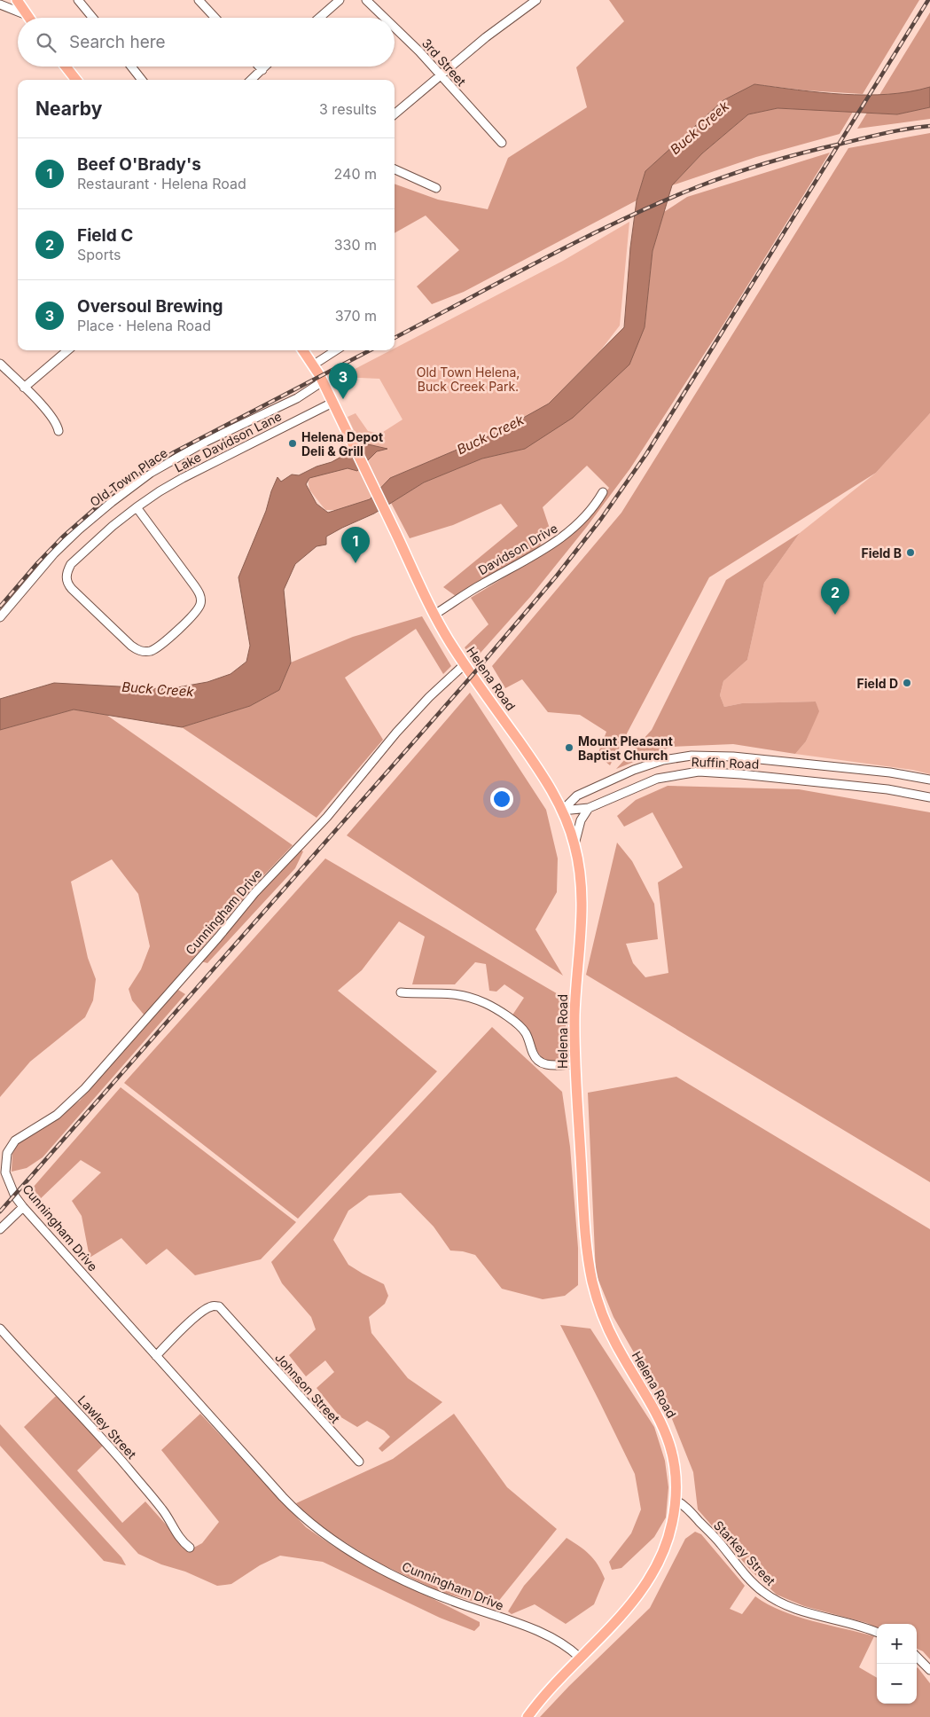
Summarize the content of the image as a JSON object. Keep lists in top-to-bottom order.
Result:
{
  "streets": {
    "main road": ["Helena Road"],
    "street": [
      "3rd Street",
      "Lake Davidson Lane",
      "Old Town Place",
      "Davidson Drive",
      "Ruffin Road",
      "Cunningham Drive",
      "Johnson Street",
      "Lawley Street",
      "Starkey Street"
    ]
  },
  "crossings": [
    ["Lake Davidson Lane", "Helena Road"],
    ["Old Town Place", "Helena Road"],
    ["Davidson Drive", "Helena Road"],
    ["Helena Road", "Ruffin Road"],
    ["Helena Road", "Cunningham Drive"],
    ["Helena Road", "Starkey Street"],
    ["Cunningham Drive", "Johnson Street"]
  ],
  "water": ["Buck Creek"],
  "parks": ["Old Town Helena, Buck Creek Park."],
  "places": [
    "Helena Depot Deli & Grill",
    "Field B",
    "Field D",
    "Mount Pleasant Baptist Church"
  ],
  "page": {
    "search": "Search here",
    "heading": ["Nearby", "3 results"],
    "list": [
      {
        "mark": "1",
        "name": "Beef O'Brady's",
        "note": "Restaurant · Helena Road",
        "value": "240 m"
      },
      {
        "mark": "2",
        "name": "Field C",
        "note": "Sports",
        "value": "330 m"
      },
      {
        "mark": "3",
        "name": "Oversoul Brewing",
        "note": "Place · Helena Road",
        "value": "370 m"
      }
    ],
    "pins": ["3", "1", "2"],
    "map_buttons": ["+", "−"]
  }
}
